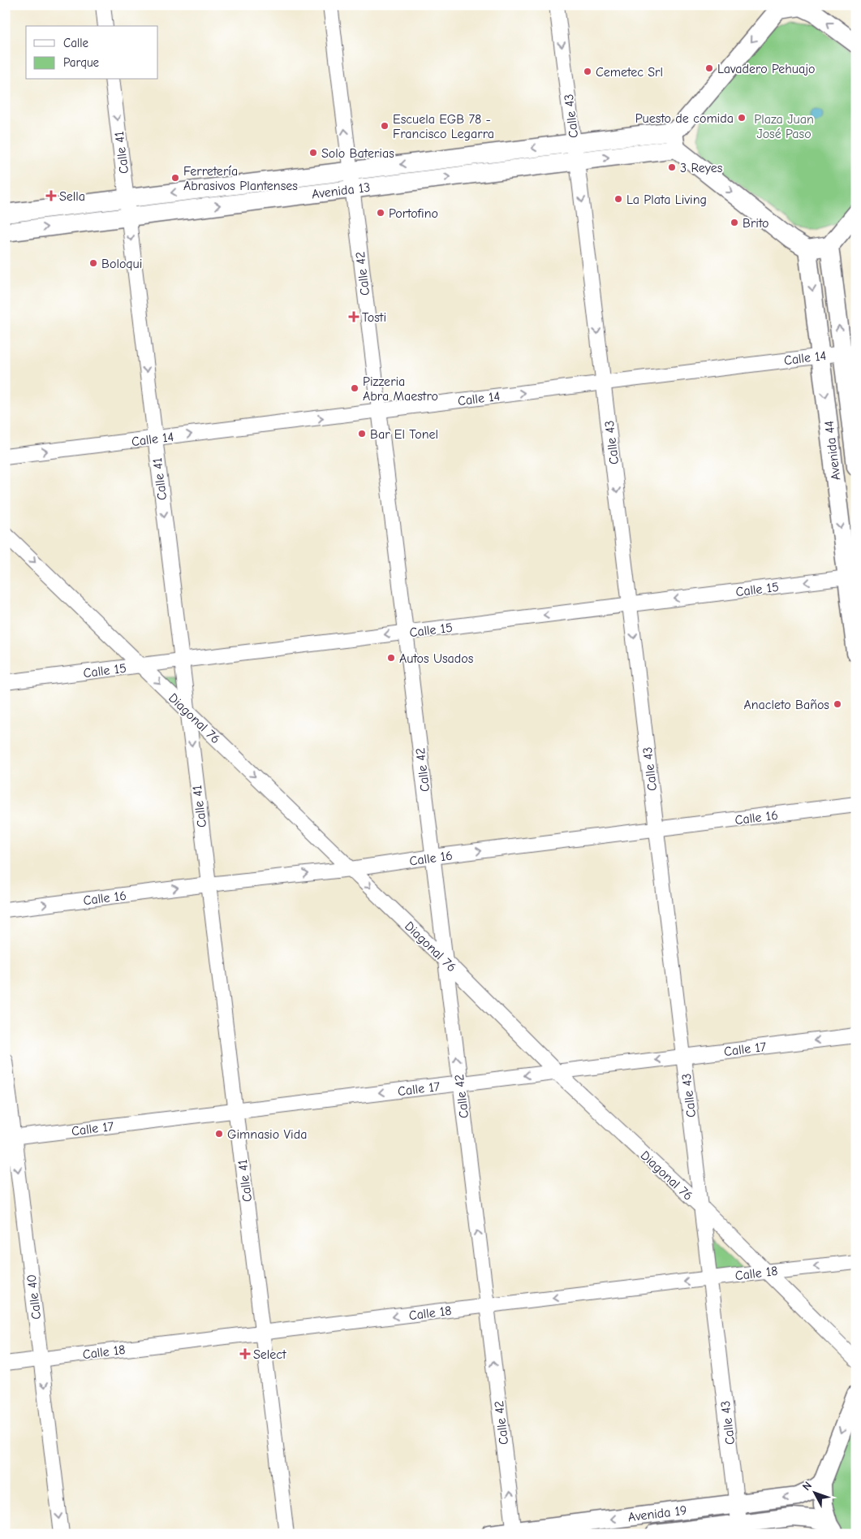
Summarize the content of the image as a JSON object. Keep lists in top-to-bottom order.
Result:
{
  "streets": {
    "main road": ["Avenida 13", "Avenida 44", "Avenida 19"],
    "street": [
      "Calle 43",
      "Calle 41",
      "Calle 42",
      "Calle 14",
      "Calle 15",
      "Diagonal 76",
      "Calle 16",
      "Calle 17",
      "Calle 18",
      "Calle 40"
    ]
  },
  "crossings": [
    ["Calle 43", "Avenida 13"],
    ["Calle 43", "Calle 14"],
    ["Calle 43", "Calle 15"],
    ["Calle 43", "Diagonal 76"],
    ["Calle 43", "Calle 16"],
    ["Calle 43", "Calle 17"],
    ["Calle 43", "Calle 18"],
    ["Calle 43", "Avenida 19"],
    ["Calle 41", "Avenida 13"],
    ["Calle 41", "Calle 14"],
    ["Calle 41", "Calle 15"],
    ["Calle 41", "Diagonal 76"],
    ["Calle 41", "Calle 16"],
    ["Calle 41", "Calle 17"],
    ["Calle 41", "Calle 18"],
    ["Avenida 13", "Calle 42"],
    ["Calle 42", "Calle 14"],
    ["Calle 42", "Calle 15"],
    ["Calle 42", "Diagonal 76"],
    ["Calle 42", "Calle 16"],
    ["Calle 42", "Calle 17"],
    ["Calle 42", "Calle 18"],
    ["Calle 42", "Avenida 19"],
    ["Calle 14", "Avenida 44"],
    ["Avenida 44", "Calle 15"],
    ["Calle 15", "Diagonal 76"],
    ["Diagonal 76", "Calle 16"],
    ["Diagonal 76", "Calle 17"],
    ["Diagonal 76", "Calle 18"],
    ["Calle 17", "Calle 40"],
    ["Calle 18", "Calle 40"]
  ],
  "one_way": [
    "Calle 43",
    "Calle 41",
    "Calle 42",
    "Calle 14",
    "Calle 15",
    "Diagonal 76",
    "Calle 16",
    "Calle 17",
    "Calle 18",
    "Calle 40"
  ],
  "parks": ["Plaza Juan José Paso"],
  "places": {
    "other": [
      "Lavadero Pehuajo",
      "Cemetec Srl",
      "Puesto de comida",
      "Escuela EGB 78 - Francisco Legarra",
      "Solo Baterias",
      "3 Reyes",
      "Ferretería Abrasivos Plantenses",
      "La Plata Living",
      "Portofino",
      "Brito",
      "Boloqui",
      "Pizzeria Abra Maestro",
      "Bar El Tonel",
      "Autos Usados",
      "Anacleto Baños",
      "Gimnasio Vida"
    ],
    "health": ["Sella", "Tosti", "Select"]
  },
  "legend": ["Calle", "Parque"],
  "north": "top left"
}
